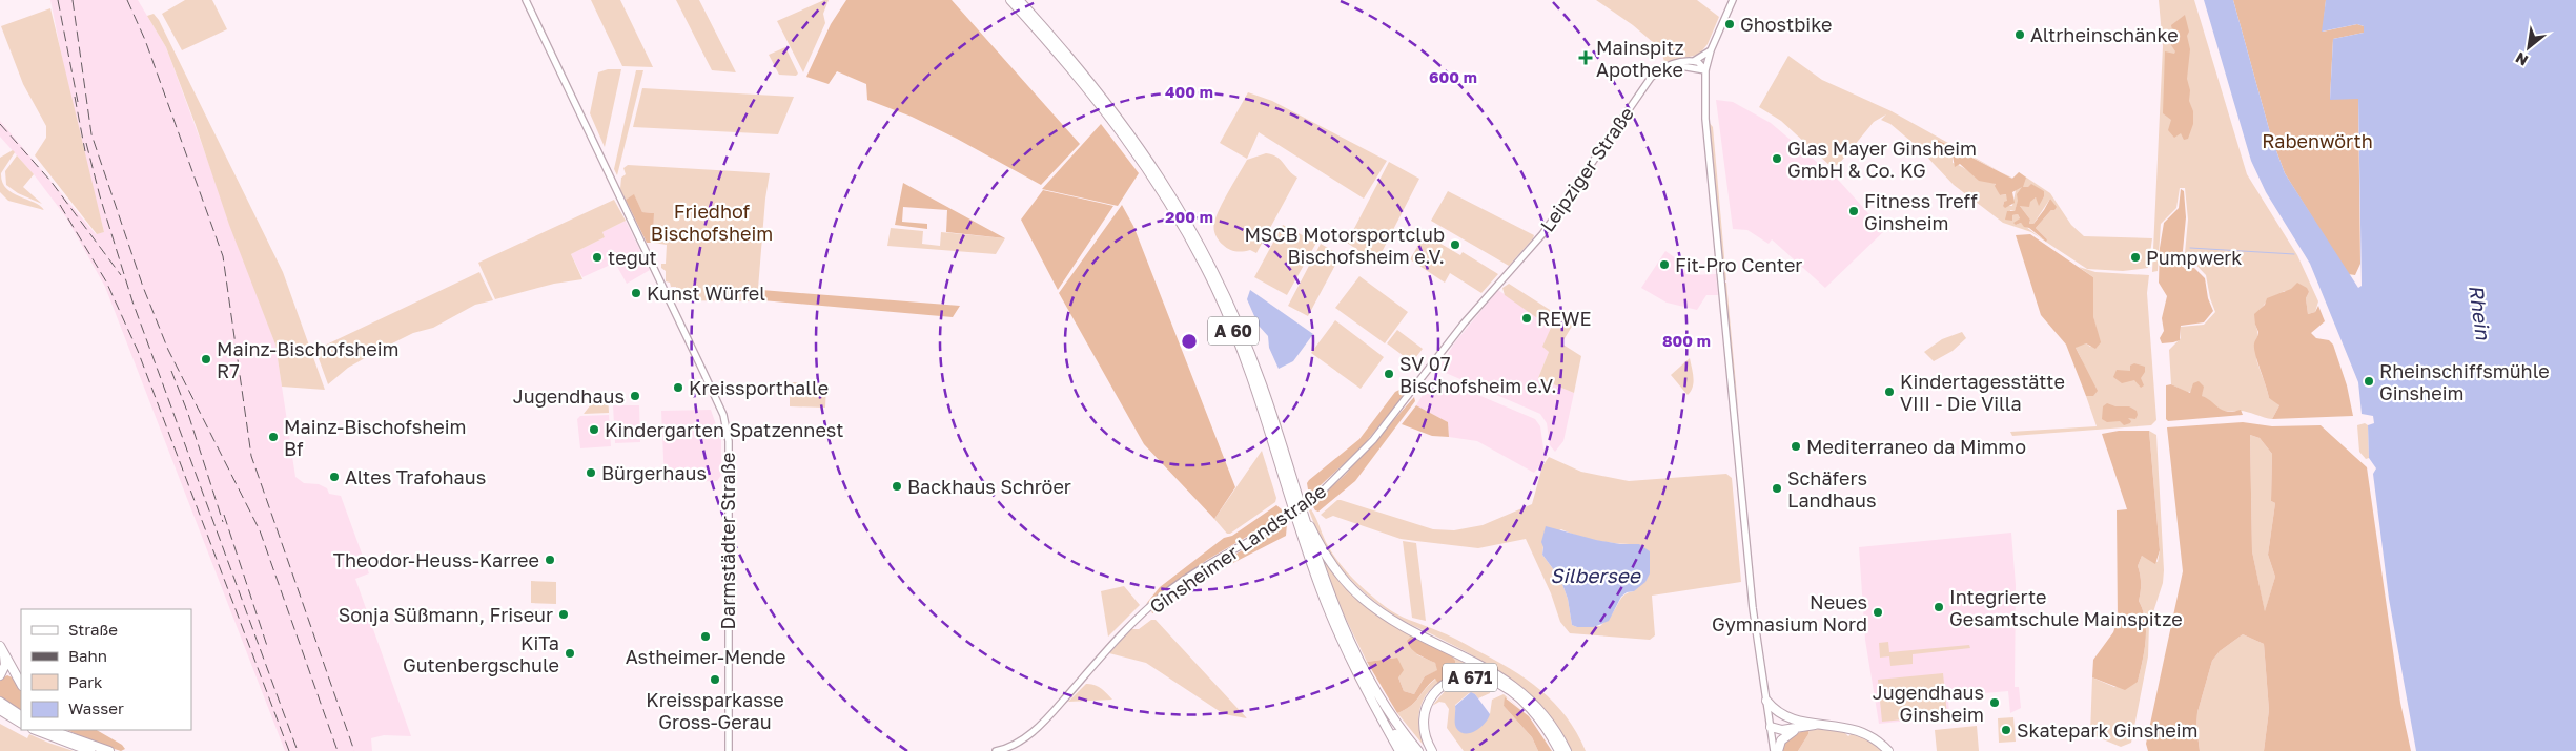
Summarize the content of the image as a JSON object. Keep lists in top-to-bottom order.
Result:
{
  "streets": {
    "highway": ["A 60", "A 671"],
    "main road": ["Leipziger Straße", "Darmstädter Straße", "Ginsheimer Landstraße"]
  },
  "crossings": [
    ["Leipziger Straße", "Ginsheimer Landstraße"]
  ],
  "water": ["Rhein", "Silbersee"],
  "parks": ["Rabenwörth", "Friedhof Bischofsheim"],
  "places": {
    "other": [
      "Ghostbike",
      "Altrheinschänke",
      "Glas Mayer Ginsheim GmbH & Co. KG",
      "Fitness Treff Ginsheim",
      "MSCB Motorsportclub Bischofsheim e.V.",
      "tegut",
      "Pumpwerk",
      "Fit-Pro Center",
      "Kunst Würfel",
      "REWE",
      "Mainz-Bischofsheim R7",
      "SV 07 Bischofsheim e.V.",
      "Rheinschiffsmühle Ginsheim",
      "Kreissporthalle",
      "Kindertagesstätte VIII - Die Villa",
      "Jugendhaus",
      "Kindergarten Spatzennest",
      "Mainz-Bischofsheim Bf",
      "Mediterraneo da Mimmo",
      "Bürgerhaus",
      "Altes Trafohaus",
      "Backhaus Schröer",
      "Schäfers Landhaus",
      "Theodor-Heuss-Karree",
      "Integrierte Gesamtschule Mainspitze",
      "Neues Gymnasium Nord",
      "Sonja Süßmann, Friseur",
      "Astheimer-Mende",
      "KiTa Gutenbergschule",
      "Kreissparkasse Gross-Gerau",
      "Jugendhaus Ginsheim",
      "Skatepark Ginsheim"
    ],
    "health": ["Mainspitz Apotheke"]
  },
  "legend": [
    "Straße",
    "Bahn",
    "Park",
    "Wasser"
  ],
  "north": "bottom left",
  "rings": [
    "600 m",
    "400 m",
    "200 m",
    "800 m"
  ]
}
